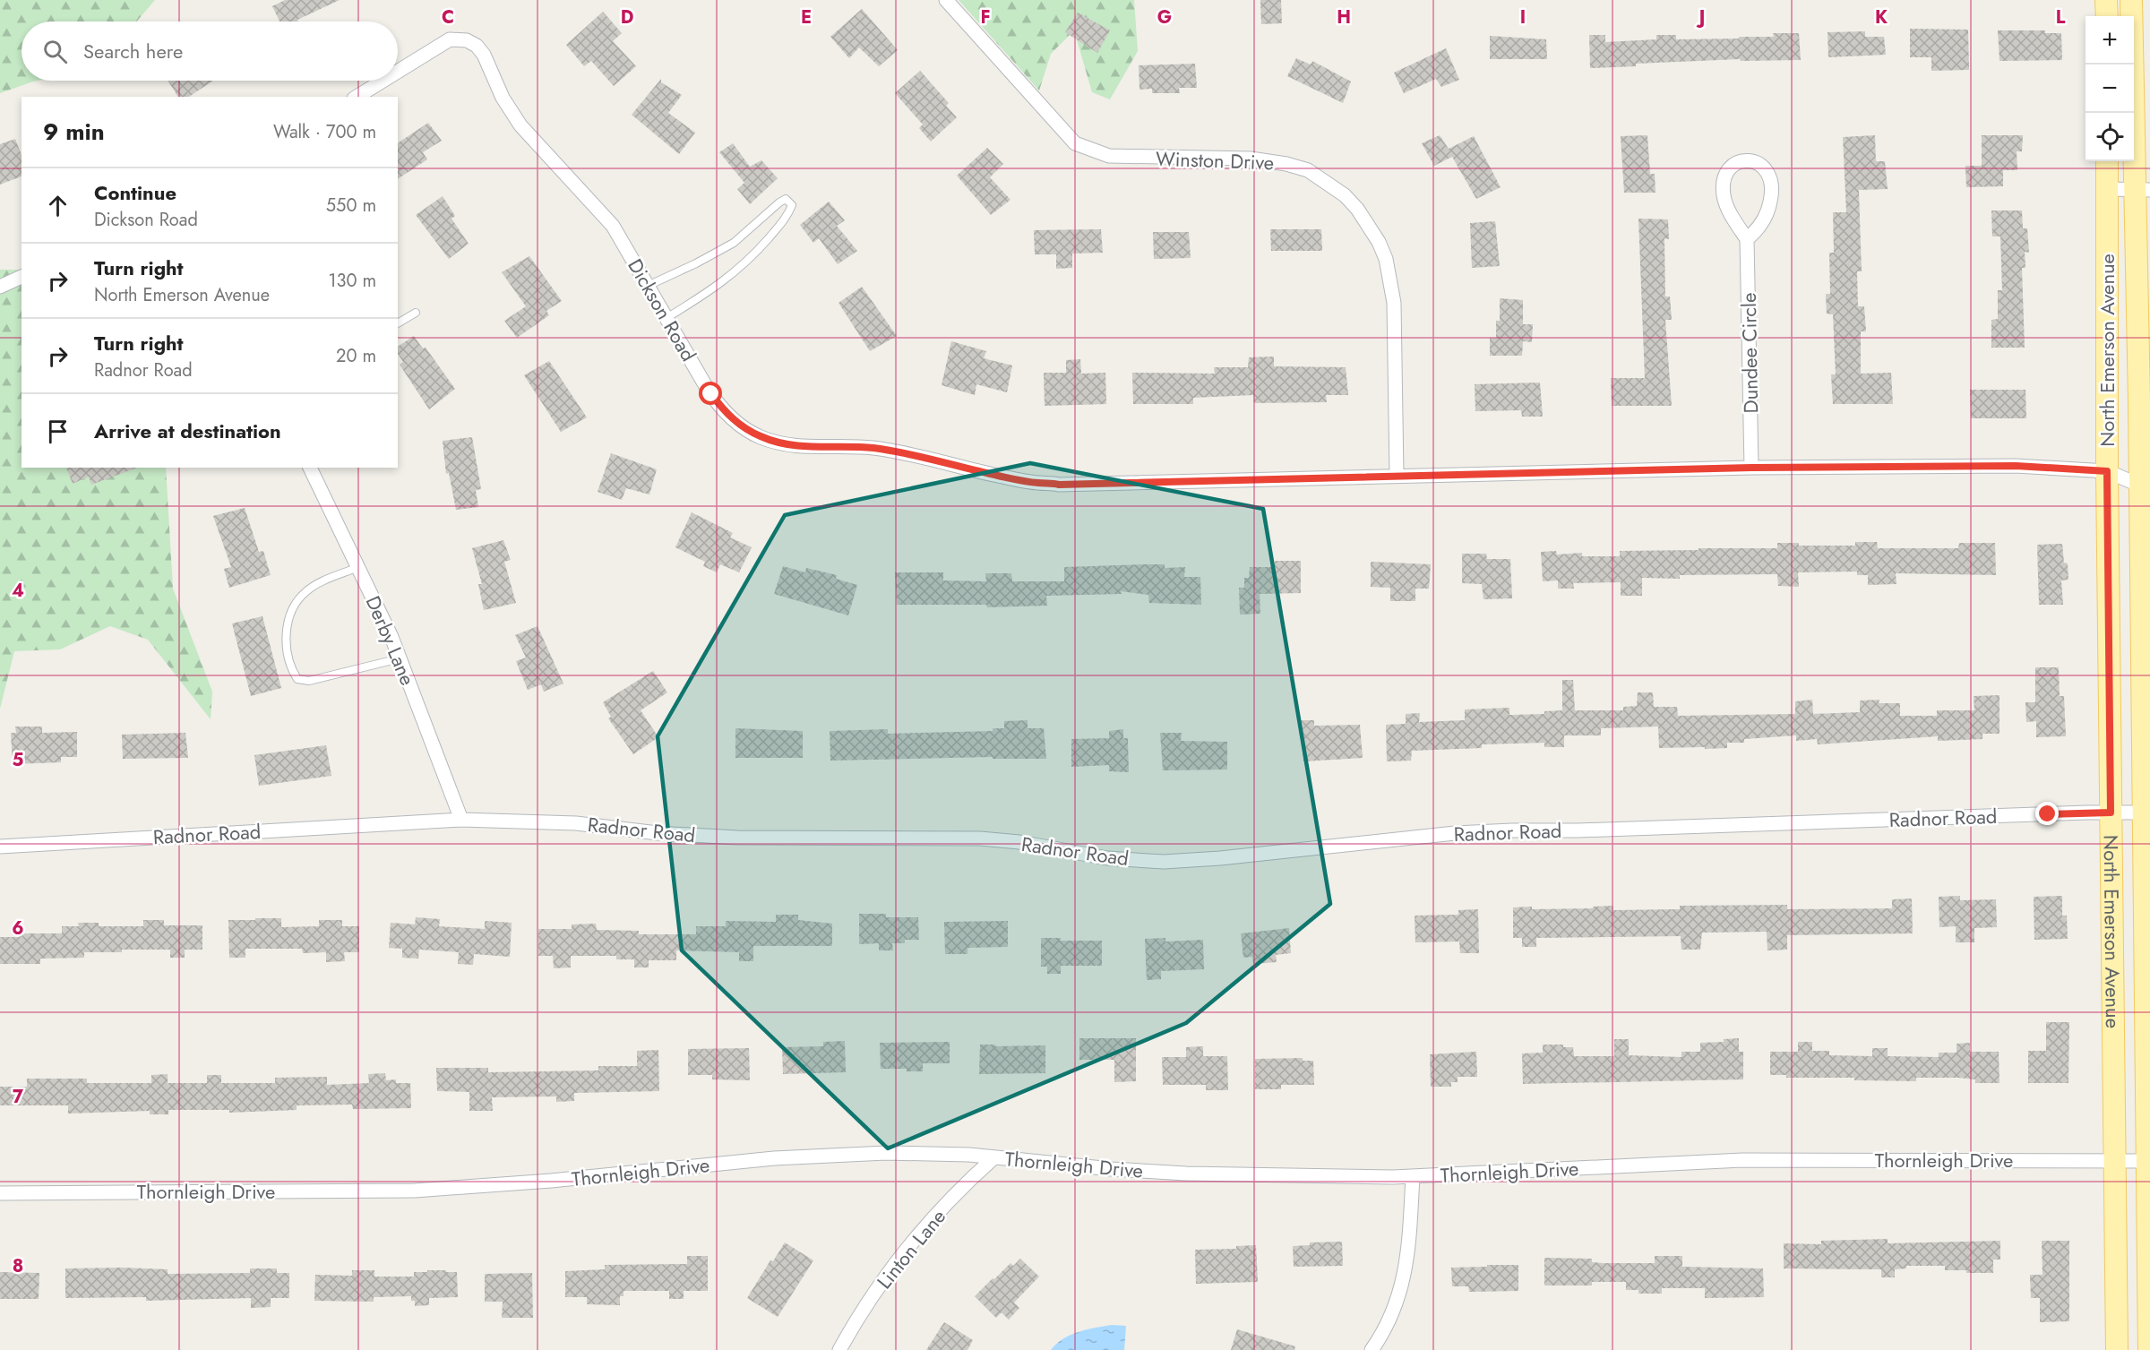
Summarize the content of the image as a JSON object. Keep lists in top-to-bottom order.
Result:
{
  "streets": {
    "main road": ["North Emerson Avenue"],
    "street": [
      "Winston Drive",
      "Dickson Road",
      "Dundee Circle",
      "Derby Lane",
      "Radnor Road",
      "Thornleigh Drive",
      "Linton Lane"
    ]
  },
  "crossings": [
    ["Winston Drive", "Dickson Road"],
    ["Dickson Road", "North Emerson Avenue"],
    ["Dickson Road", "Dundee Circle"],
    ["North Emerson Avenue", "Radnor Road"],
    ["North Emerson Avenue", "Thornleigh Drive"],
    ["Derby Lane", "Radnor Road"],
    ["Thornleigh Drive", "Linton Lane"]
  ],
  "page": {
    "map_buttons": ["+", "−"],
    "search": "Search here",
    "heading": ["9 min", "Walk · 700 m"],
    "list": [
      ["Continue", "Dickson Road", "550 m"],
      ["Turn right", "North Emerson Avenue", "130 m"],
      ["Turn right", "Radnor Road", "20 m"],
      "Arrive at destination"
    ]
  },
  "grid": {
    "columns": [
      "C",
      "D",
      "E",
      "F",
      "G",
      "H",
      "I",
      "J",
      "K",
      "L"
    ],
    "rows": [
      "4",
      "5",
      "6",
      "7",
      "8"
    ]
  }
}
